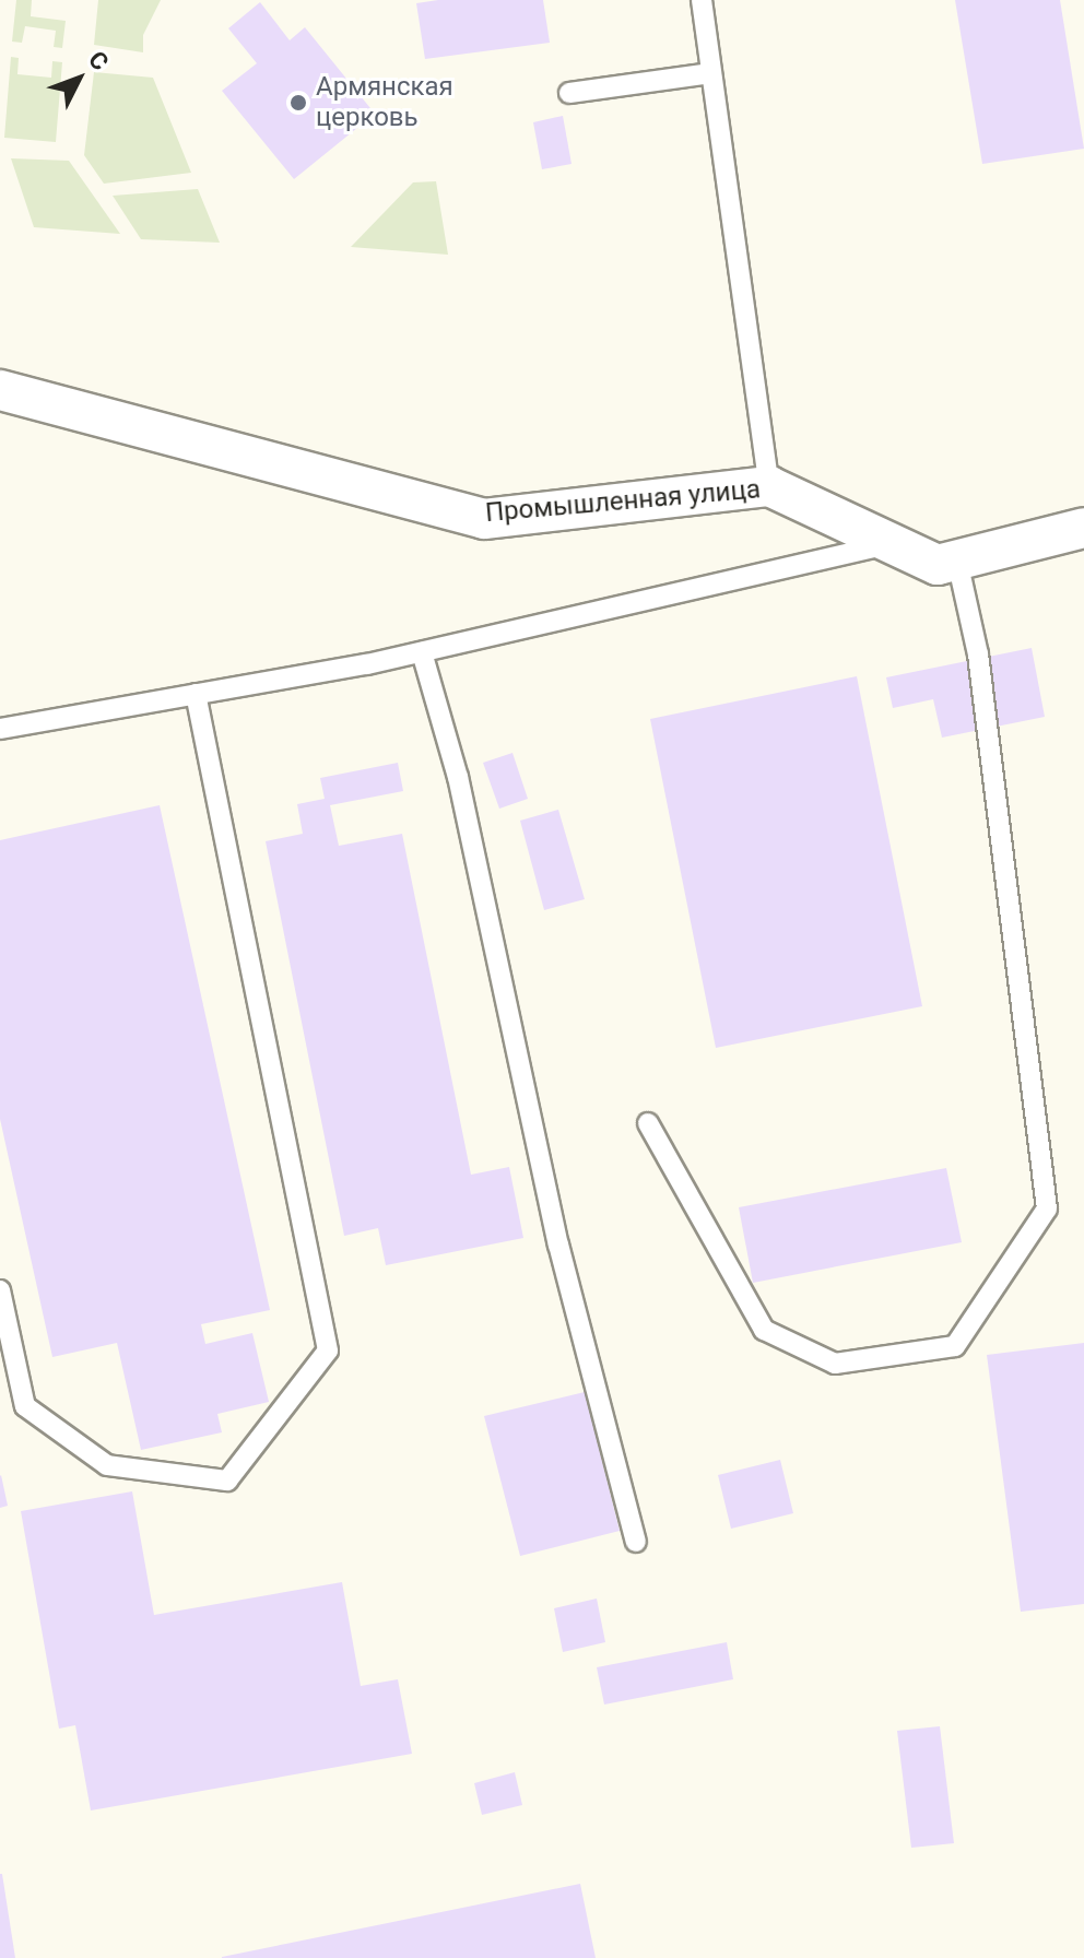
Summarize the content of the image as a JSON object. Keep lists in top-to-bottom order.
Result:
{
  "streets": {
    "street": ["Промышленная улица"]
  },
  "places": ["Армянская церковь"],
  "north": "top right"
}
